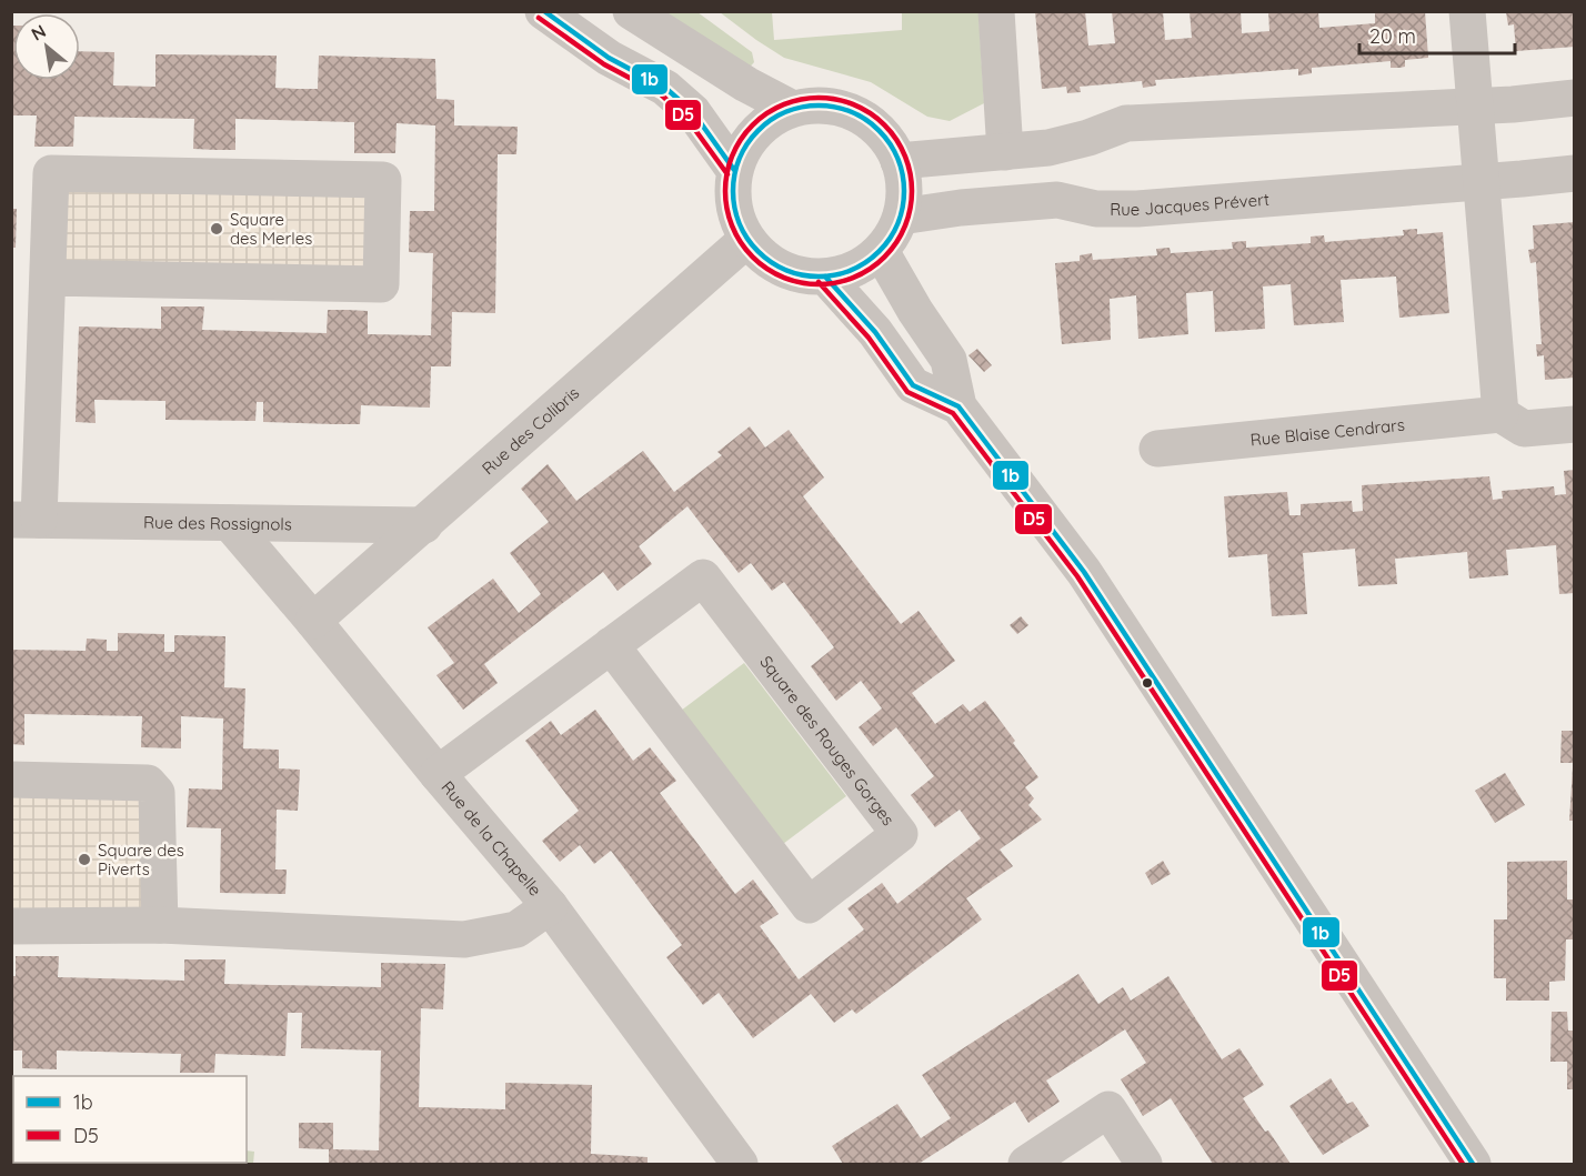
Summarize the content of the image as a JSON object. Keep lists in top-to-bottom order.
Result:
{
  "streets": {
    "street": [
      "Rue Jacques Prévert",
      "Rue des Colibris",
      "Rue Blaise Cendrars",
      "Rue des Rossignols",
      "Square des Rouges Gorges",
      "Rue de la Chapelle"
    ]
  },
  "crossings": [
    ["Rue Jacques Prévert", "Rue des Colibris"],
    ["Rue des Colibris", "Rue des Rossignols"],
    ["Rue des Colibris", "Rue de la Chapelle"],
    ["Rue des Rossignols", "Rue de la Chapelle"],
    ["Square des Rouges Gorges", "Rue de la Chapelle"]
  ],
  "places": ["Square des Merles", "Square des Piverts"],
  "lines": ["transit line 1b", "transit line D5"],
  "legend": ["1b", "D5"],
  "scale_bar": "20 m",
  "north": "top left"
}
